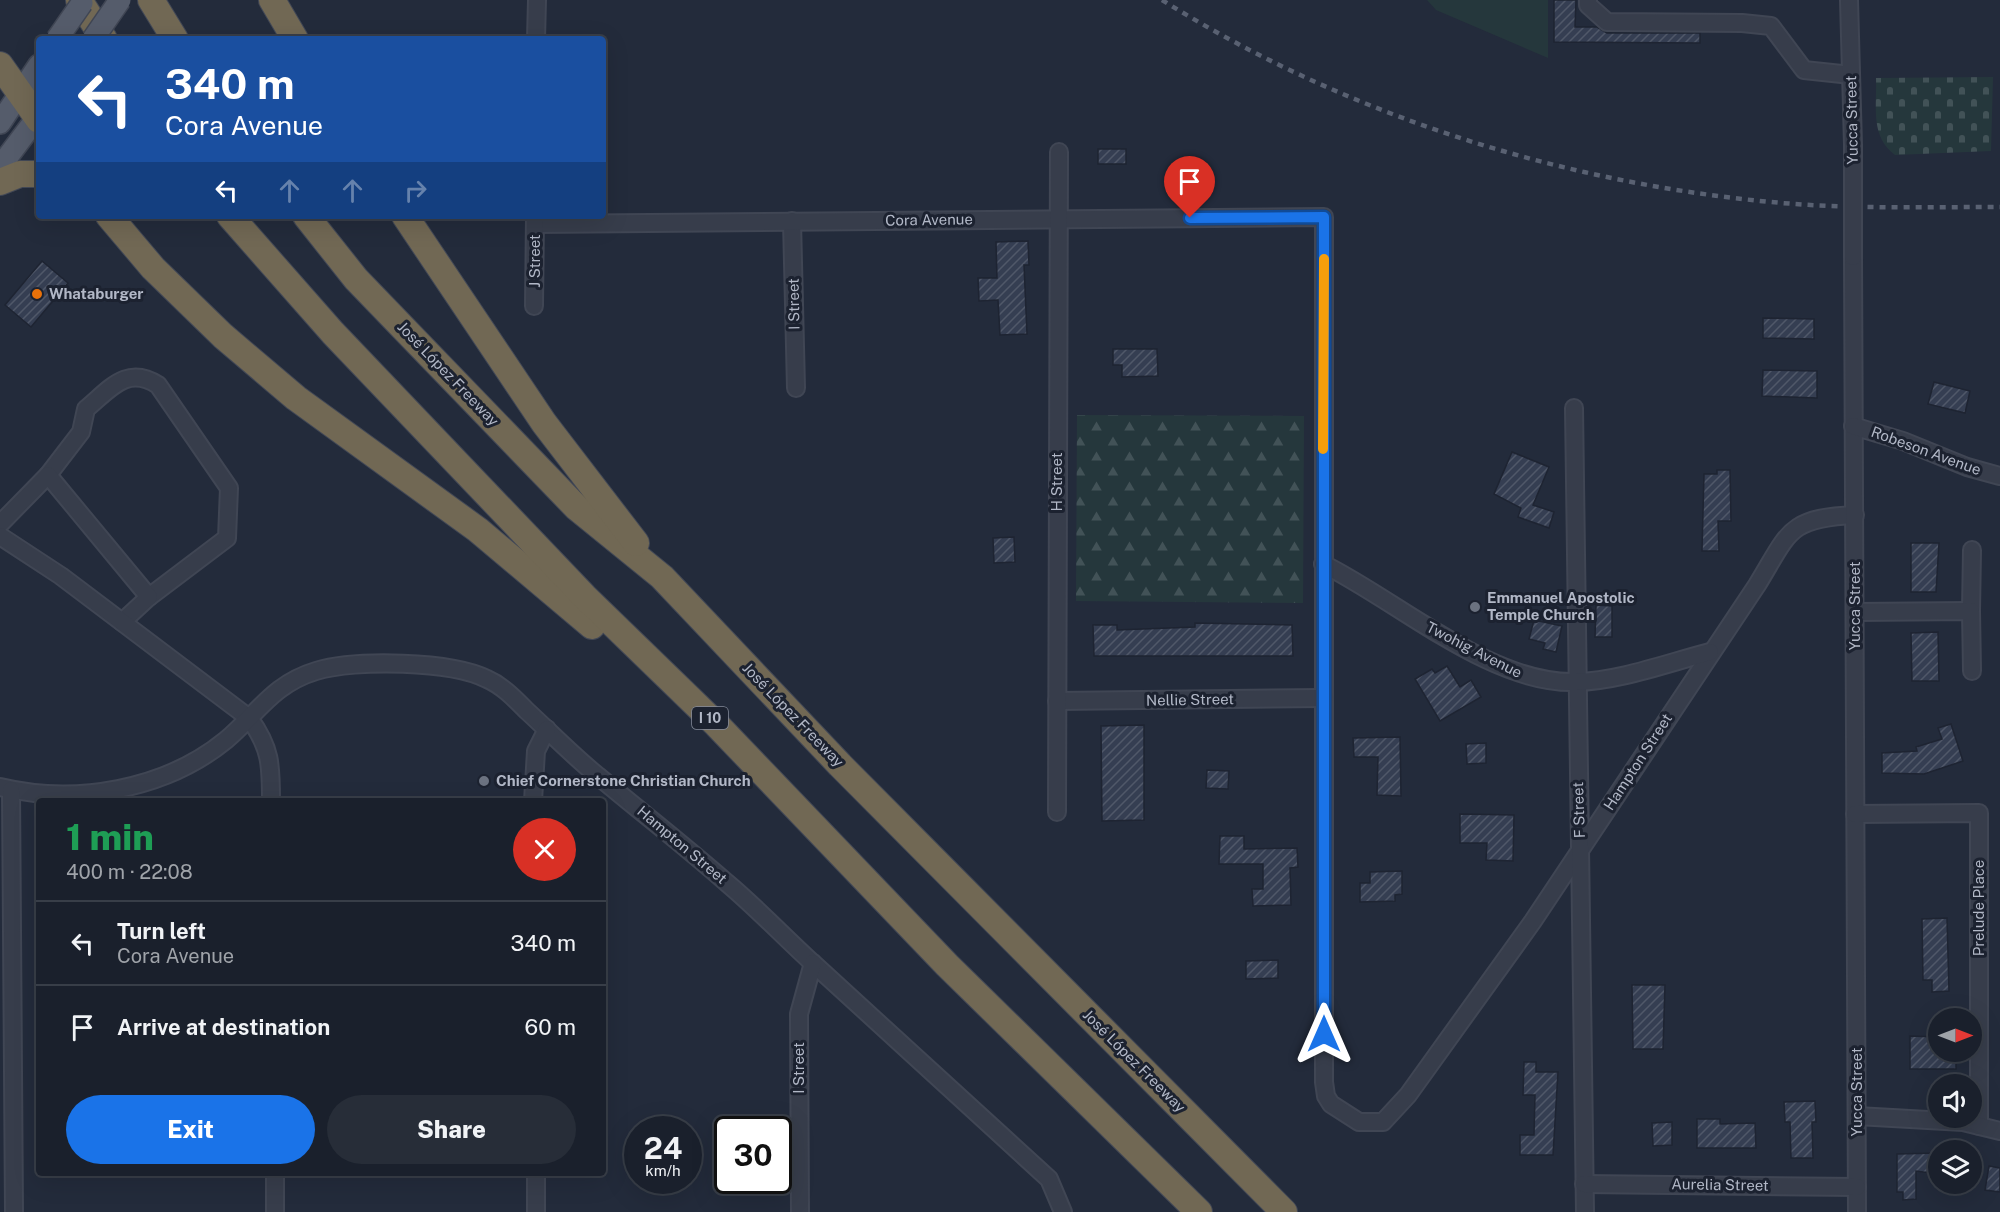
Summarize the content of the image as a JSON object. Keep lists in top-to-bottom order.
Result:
{
  "streets": {
    "highway": ["José López Freeway", "I 10"],
    "street": [
      "Yucca Street",
      "Cora Avenue",
      "J Street",
      "I Street",
      "Robeson Avenue",
      "H Street",
      "Twohig Avenue",
      "Nellie Street",
      "Hampton Street",
      "F Street",
      "Prelude Place",
      "Aurelia Street"
    ]
  },
  "crossings": [
    ["Yucca Street", "Robeson Avenue"],
    ["Yucca Street", "Hampton Street"],
    ["Yucca Street", "Prelude Place"],
    ["Yucca Street", "Aurelia Street"],
    ["Cora Avenue", "J Street"],
    ["Cora Avenue", "I Street"],
    ["Cora Avenue", "H Street"],
    ["Cora Avenue", "Twohig Avenue"],
    ["I Street", "Hampton Street"],
    ["H Street", "Nellie Street"],
    ["Twohig Avenue", "Hampton Street"],
    ["Twohig Avenue", "F Street"],
    ["Nellie Street", "Hampton Street"],
    ["Hampton Street", "F Street"],
    ["F Street", "Aurelia Street"]
  ],
  "places": ["Whataburger", "Emmanuel Apostolic Temple Church", "Chief Cornerstone Christian Church"],
  "north": "right",
  "page": {
    "turn": ["340 m", "Cora Avenue"],
    "heading": ["1 min", "400 m · 22:08"],
    "list": [
      {
        "name": "Turn left",
        "note": "Cora Avenue",
        "value": "340 m"
      },
      {
        "name": "Arrive at destination",
        "value": "60 m"
      }
    ],
    "buttons": ["Exit", "Share"],
    "speed": "24 km/h",
    "limit": "30"
  }
}
